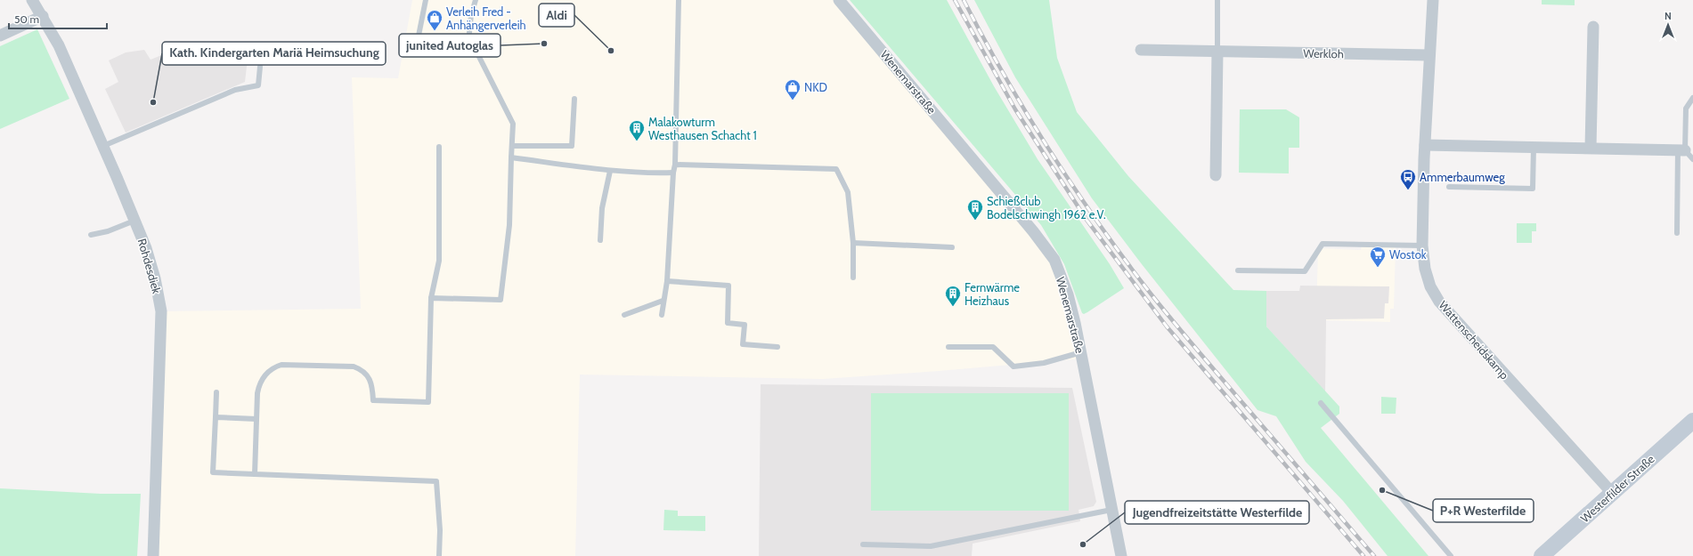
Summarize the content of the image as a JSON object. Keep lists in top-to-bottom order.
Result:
{
  "streets": {
    "street": [
      "Werkloh",
      "Wenemarstraße",
      "Rohdesdiek",
      "Wattenscheidskamp",
      "Westerfilder Straße"
    ]
  },
  "crossings": [
    ["Werkloh", "Wattenscheidskamp"],
    ["Wattenscheidskamp", "Westerfilder Straße"]
  ],
  "places": {
    "shop": ["Verleih Fred - Anhängerverleih", "NKD"],
    "other": [
      "junited Autoglas",
      "Aldi",
      "Kath. Kindergarten Mariä Heimsuchung",
      "P+R Westerfilde",
      "Jugendfreizeitstätte Westerfilde"
    ],
    "building": ["Malakowturm Westhausen Schacht 1", "Schießclub Bodelschwingh 1962 e.V.", "Fernwärme Heizhaus"],
    "bus stop": ["Ammerbaumweg"],
    "supermarket": ["Wostok"]
  },
  "scale_bar": "50 m",
  "north": "top"
}
